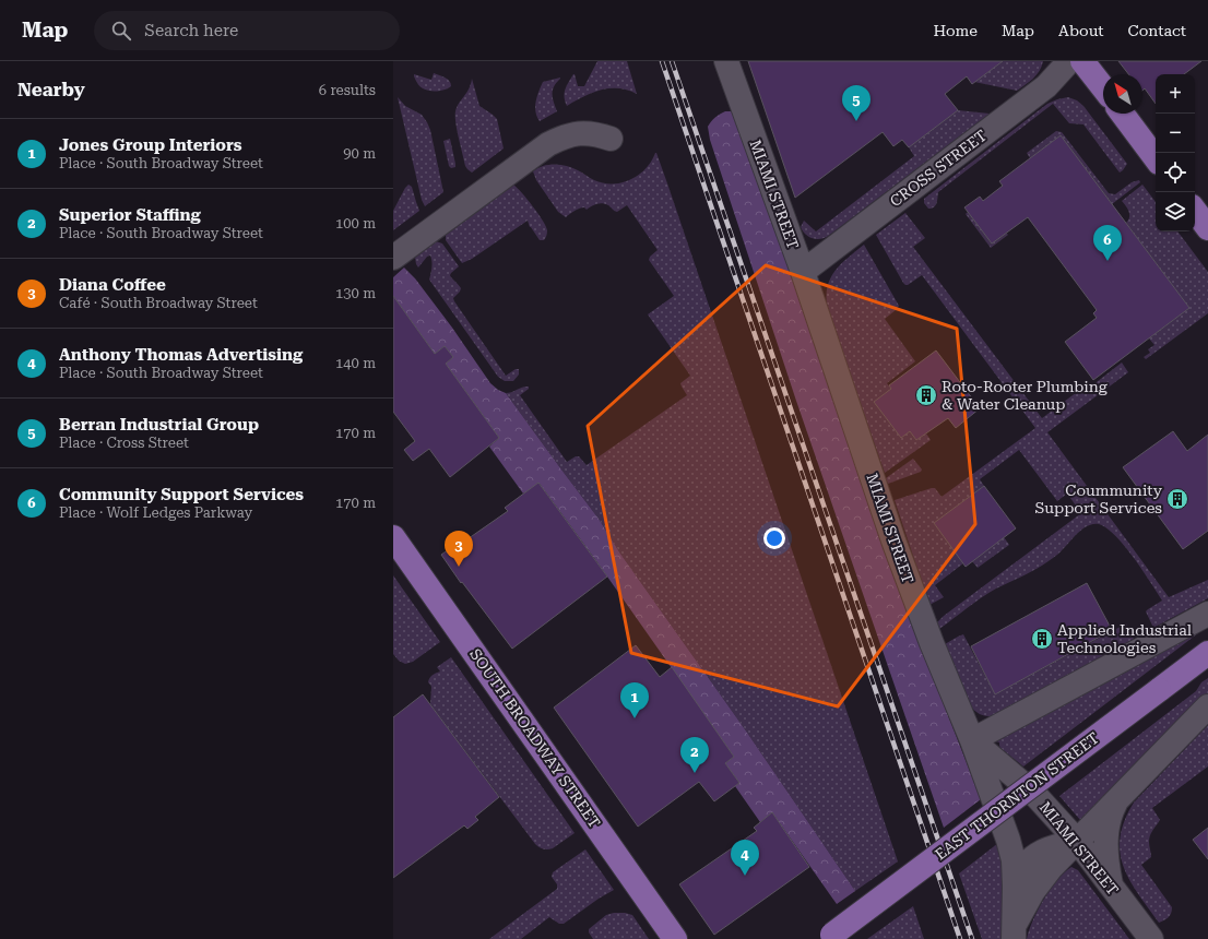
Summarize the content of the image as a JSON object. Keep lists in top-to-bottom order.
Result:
{
  "streets": {
    "main road": ["SOUTH BROADWAY STREET", "EAST THORNTON STREET"],
    "street": ["CROSS STREET", "MIAMI STREET"]
  },
  "crossings": [
    ["CROSS STREET", "MIAMI STREET"]
  ],
  "places": {
    "building": ["Roto-Rooter Plumbing & Water Cleanup", "Coummunity Support Services", "Applied Industrial Technologies"]
  },
  "north": "top left",
  "page": {
    "header": "Map",
    "search": "Search here",
    "nav": [
      "Home",
      "Map",
      "About",
      "Contact"
    ],
    "heading": ["Nearby", "6 results"],
    "map_buttons": ["+", "−"],
    "pins": [
      "5",
      "6",
      "3",
      "1",
      "2",
      "4"
    ],
    "list": [
      {
        "mark": "1",
        "name": "Jones Group Interiors",
        "note": "Place · South Broadway Street",
        "value": "90 m"
      },
      {
        "mark": "2",
        "name": "Superior Staffing",
        "note": "Place · South Broadway Street",
        "value": "100 m"
      },
      {
        "mark": "3",
        "name": "Diana Coffee",
        "note": "Café · South Broadway Street",
        "value": "130 m"
      },
      {
        "mark": "4",
        "name": "Anthony Thomas Advertising",
        "note": "Place · South Broadway Street",
        "value": "140 m"
      },
      {
        "mark": "5",
        "name": "Berran Industrial Group",
        "note": "Place · Cross Street",
        "value": "170 m"
      },
      {
        "mark": "6",
        "name": "Community Support Services",
        "note": "Place · Wolf Ledges Parkway",
        "value": "170 m"
      }
    ]
  }
}
